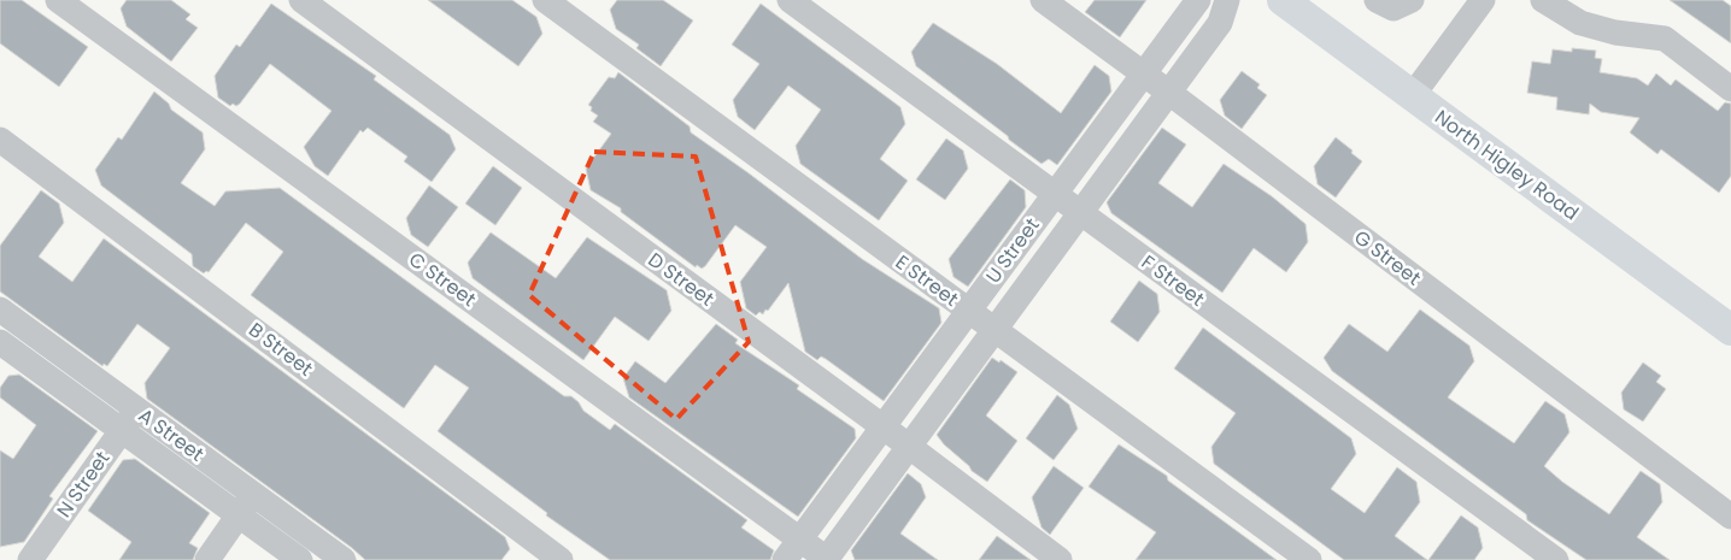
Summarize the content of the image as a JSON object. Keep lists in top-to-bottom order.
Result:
{
  "streets": {
    "main road": ["North Higley Road"],
    "street": [
      "U Street",
      "G Street",
      "C Street",
      "D Street",
      "E Street",
      "F Street",
      "B Street",
      "A Street",
      "N Street"
    ]
  },
  "crossings": [
    ["U Street", "G Street"],
    ["U Street", "C Street"],
    ["U Street", "D Street"],
    ["U Street", "E Street"],
    ["U Street", "F Street"],
    ["A Street", "N Street"]
  ]
}
